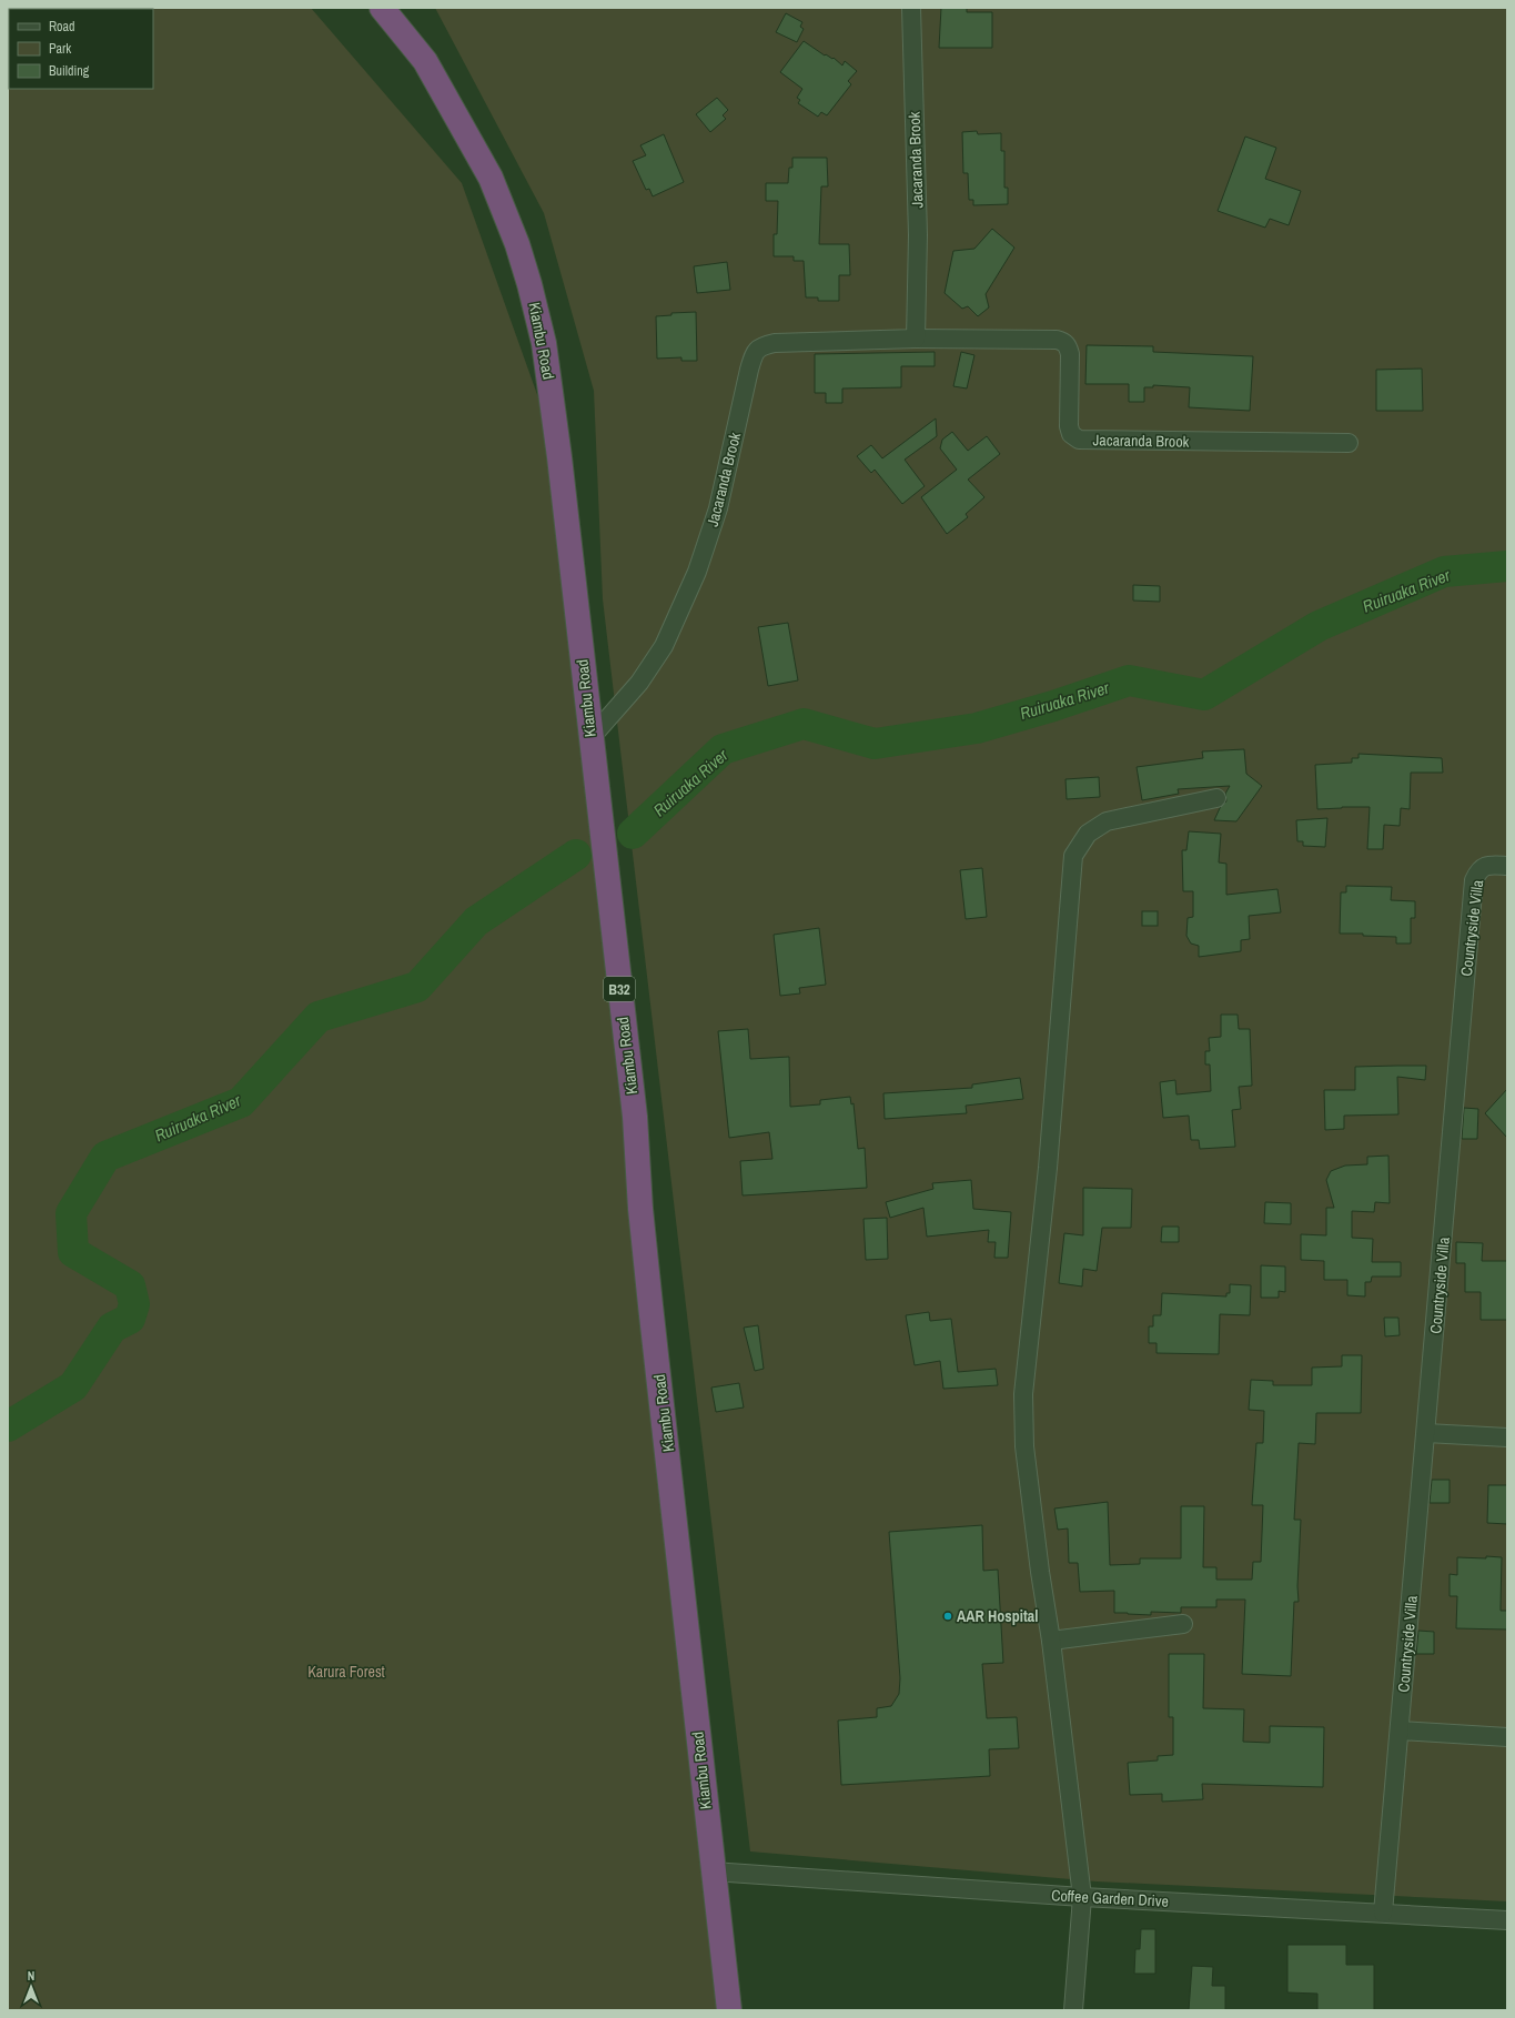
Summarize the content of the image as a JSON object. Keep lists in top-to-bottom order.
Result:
{
  "streets": {
    "highway": ["Kiambu Road", "B32"],
    "street": ["Jacaranda Brook", "Countryside Villa", "Coffee Garden Drive"]
  },
  "crossings": [
    ["Jacaranda Brook", "Kiambu Road"],
    ["Kiambu Road", "Coffee Garden Drive"],
    ["Countryside Villa", "Coffee Garden Drive"]
  ],
  "water": ["Ruiruaka River"],
  "parks": ["Karura Forest"],
  "places": ["AAR Hospital"],
  "legend": ["Road", "Park", "Building"],
  "north": "top"
}
